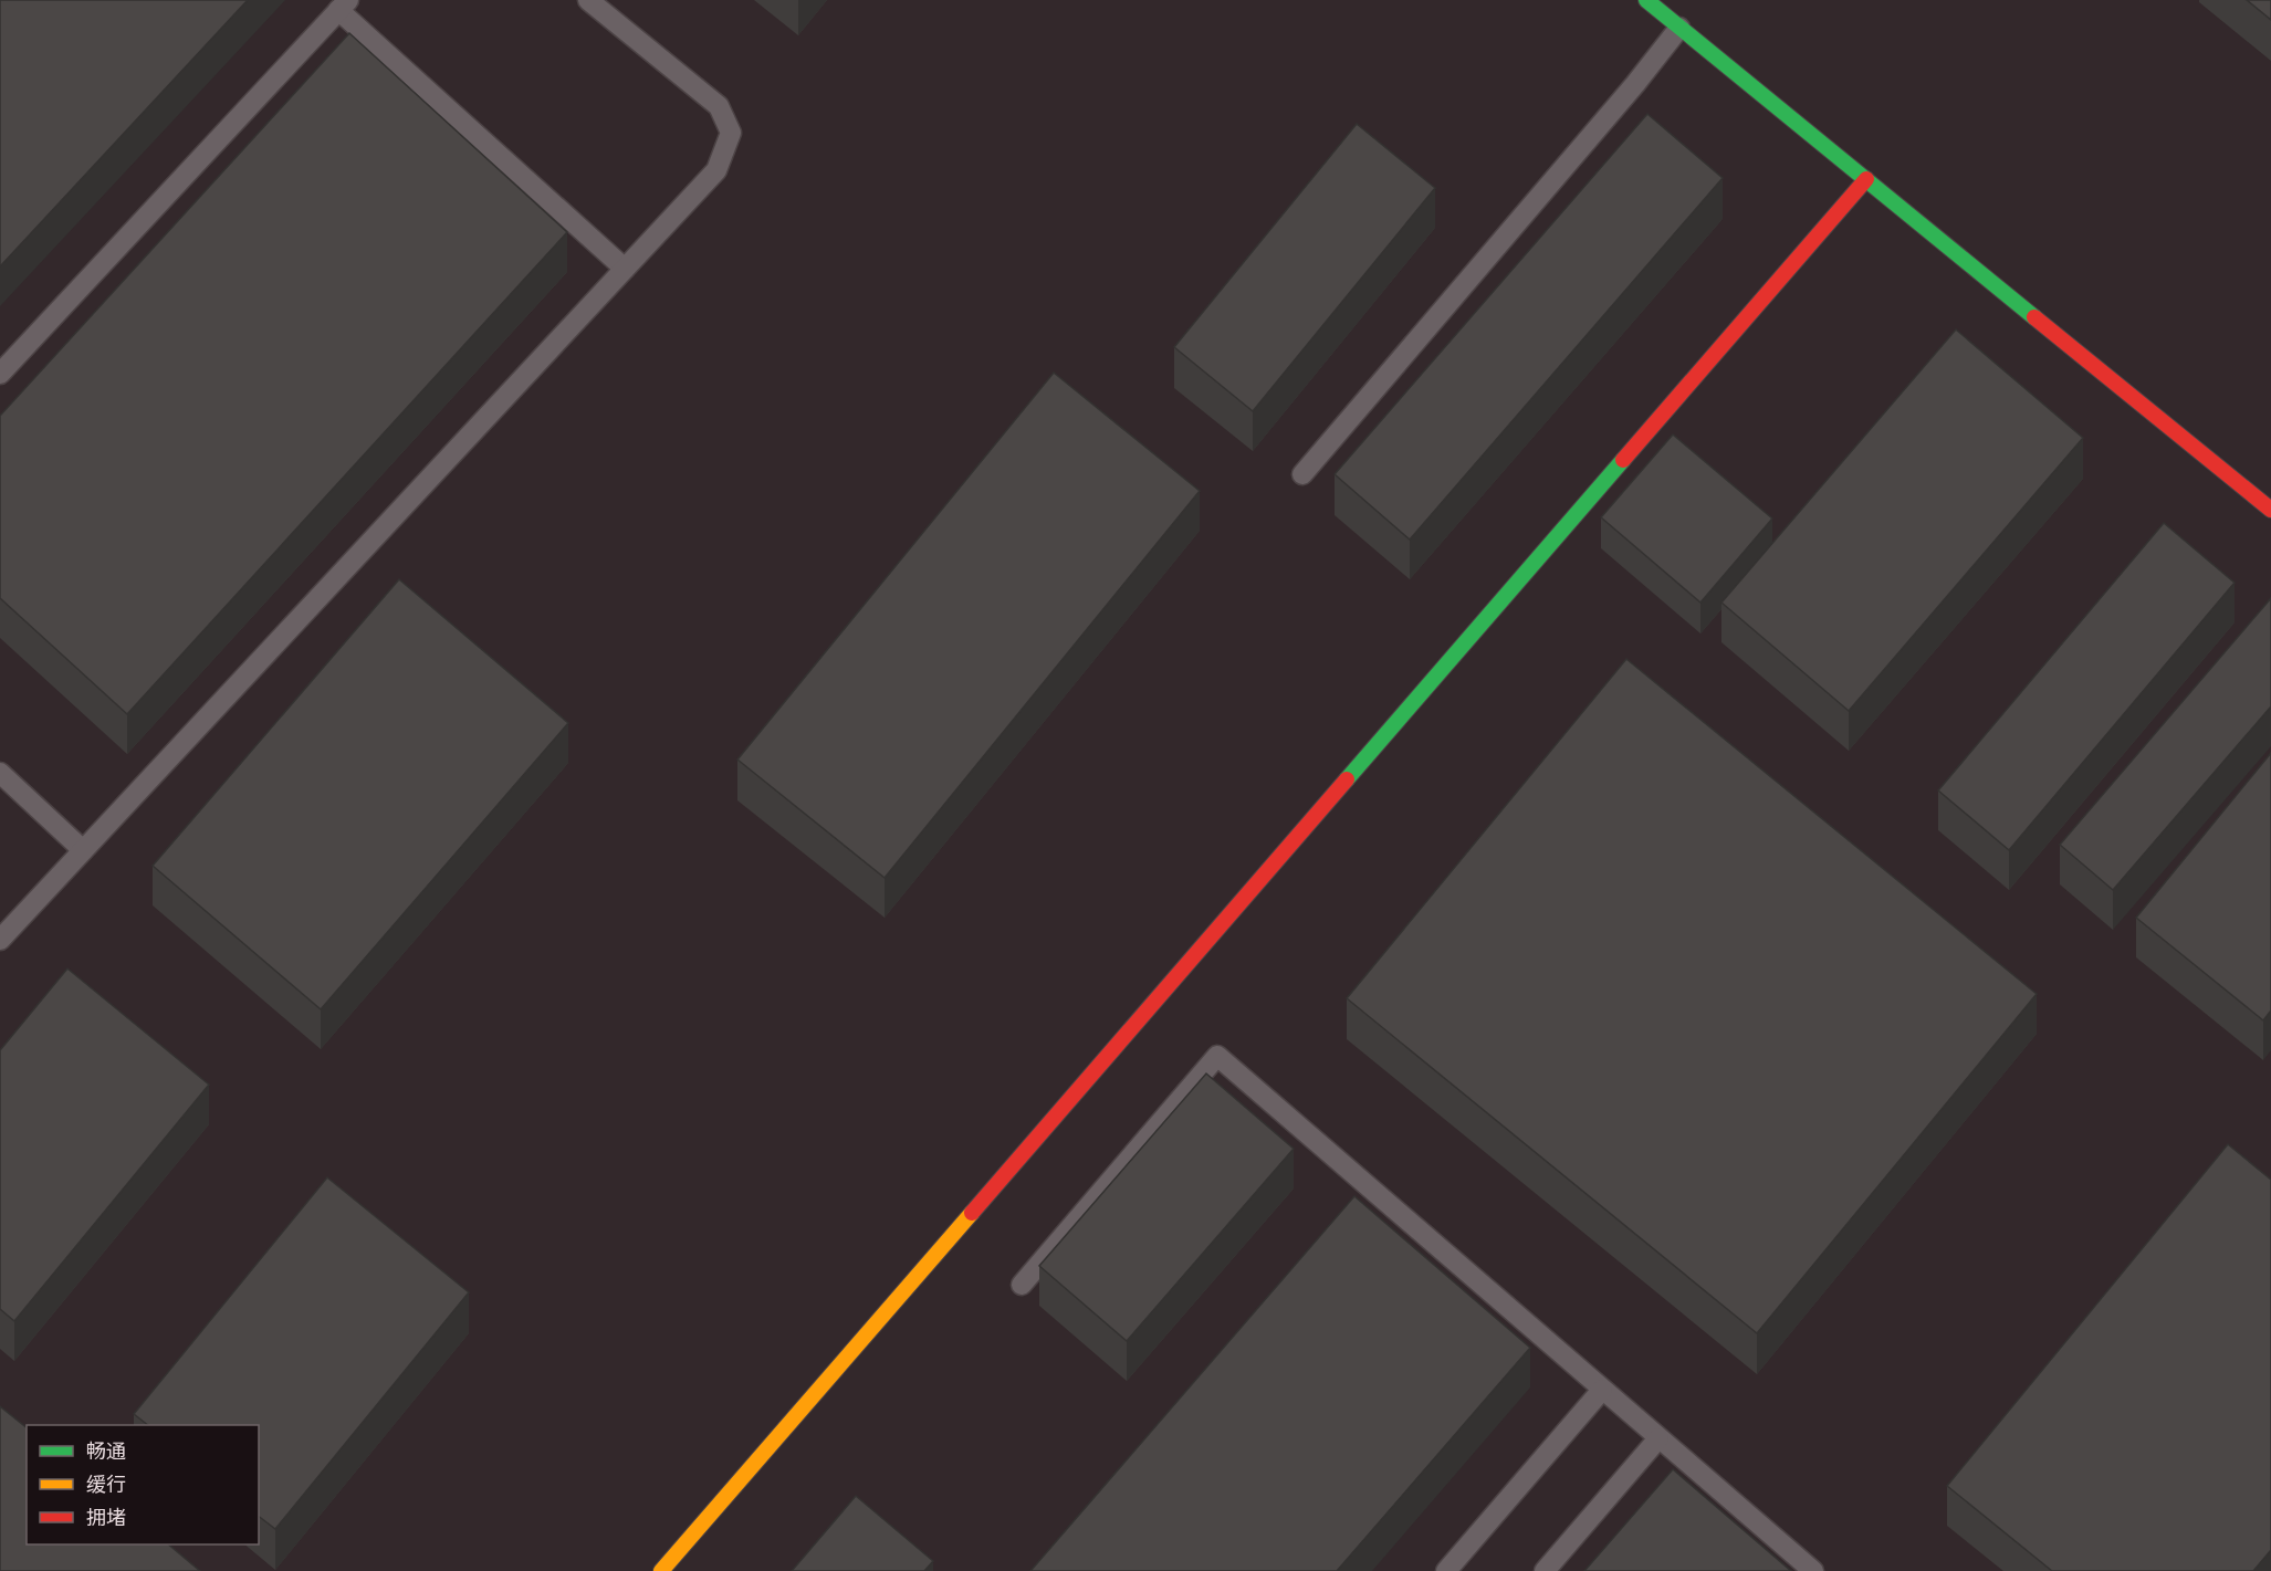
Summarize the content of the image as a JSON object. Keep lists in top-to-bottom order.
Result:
{
  "legend": ["畅通", "缓行", "拥堵"]
}
